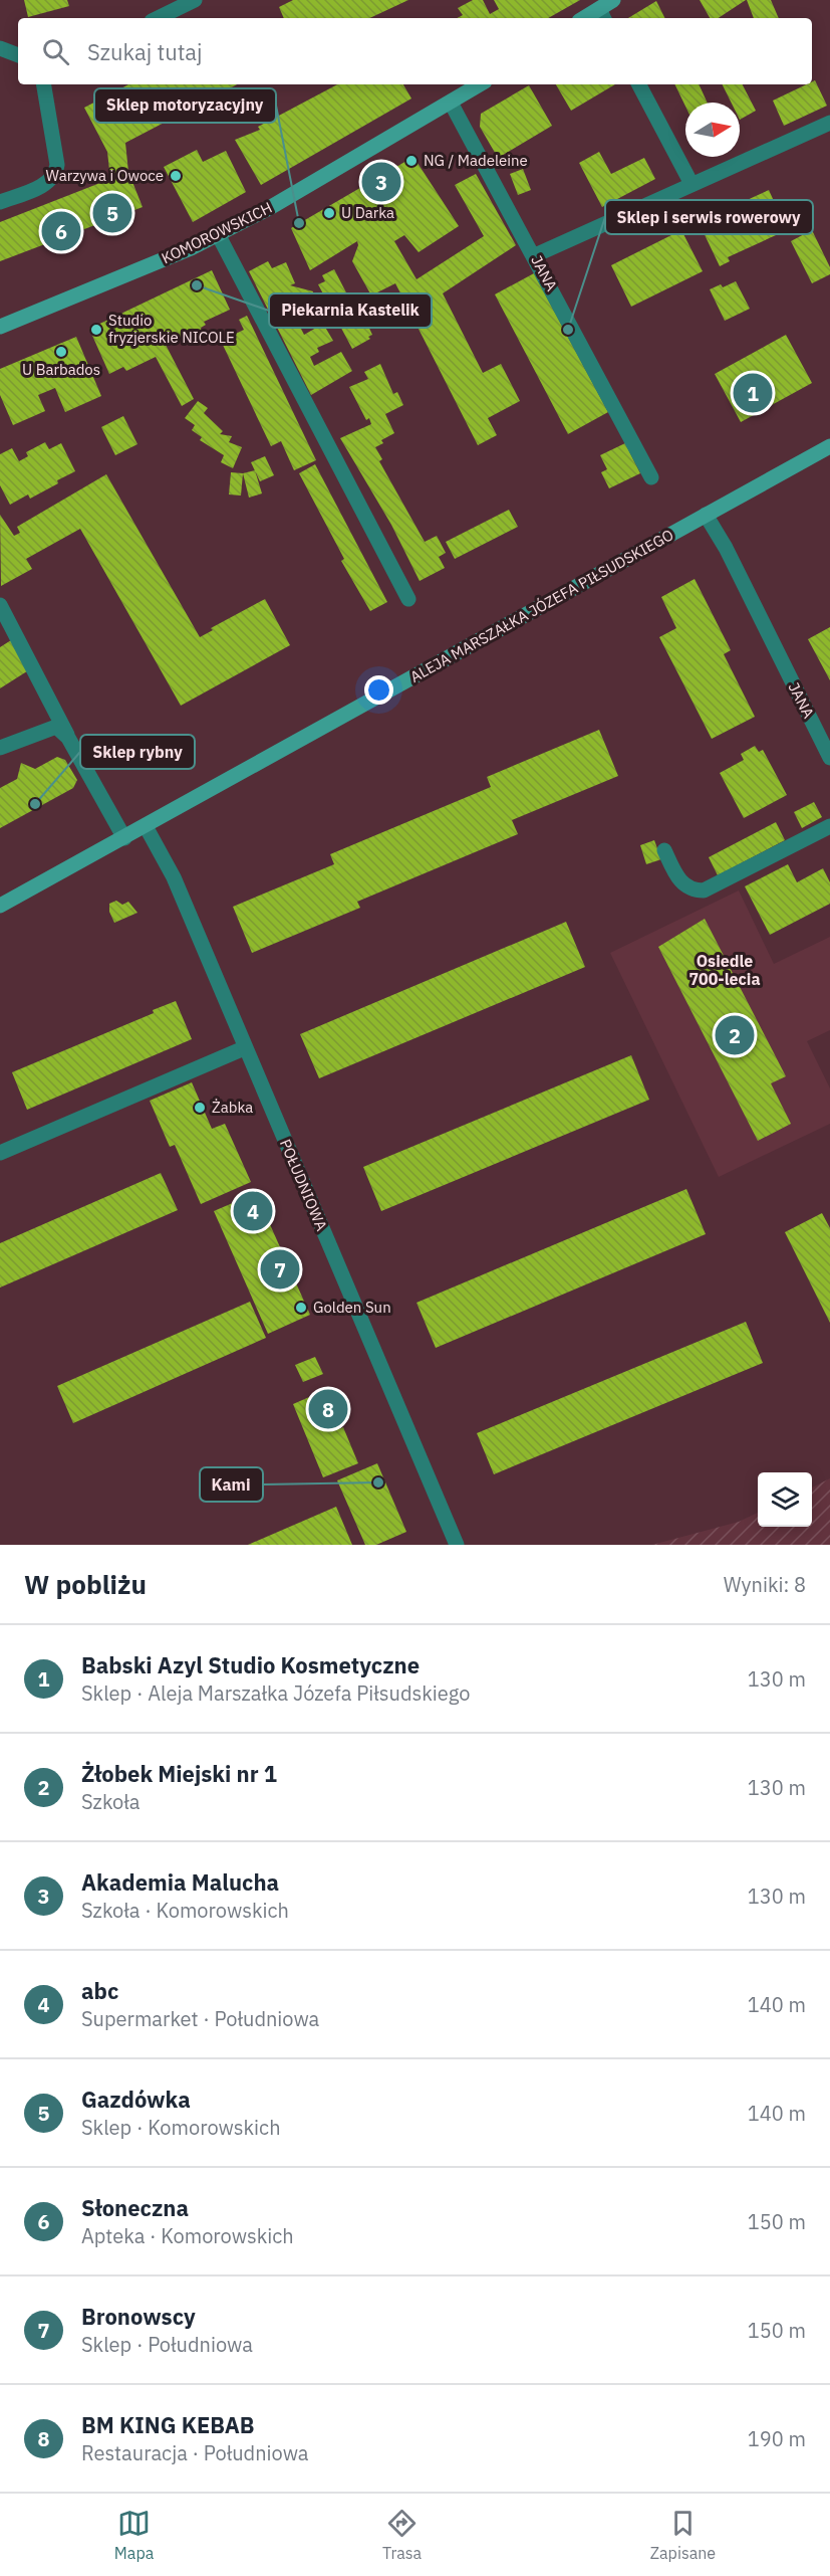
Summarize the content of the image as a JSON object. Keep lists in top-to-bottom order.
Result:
{
  "streets": {
    "street": [
      "KOMOROWSKICH",
      "JANA",
      "ALEJA MARSZAŁKA JÓZEFA PIŁSUDSKIEGO",
      "POŁUDNIOWA"
    ]
  },
  "crossings": [
    ["KOMOROWSKICH", "JANA"],
    ["JANA", "ALEJA MARSZAŁKA JÓZEFA PIŁSUDSKIEGO"],
    ["ALEJA MARSZAŁKA JÓZEFA PIŁSUDSKIEGO", "POŁUDNIOWA"]
  ],
  "districts": ["Osiedle 700-lecia"],
  "places": [
    "NG / Madeleine",
    "Warzywa i Owoce",
    "U Darka",
    "Sklep motoryzacyjny",
    "Piekarnia Kastelik",
    "Studio fryzjerskie NICOLE",
    "Sklep i serwis rowerowy",
    "U Barbados",
    "Sklep rybny",
    "Żabka",
    "Golden Sun",
    "Kami"
  ],
  "north": "right",
  "page": {
    "search": "Szukaj tutaj",
    "pins": [
      "3",
      "5",
      "6",
      "1",
      "2",
      "4",
      "7",
      "8"
    ],
    "heading": ["W pobliżu", "Wyniki: 8"],
    "list": [
      {
        "mark": "1",
        "name": "Babski Azyl Studio Kosmetyczne",
        "note": "Sklep · Aleja Marszałka Józefa Piłsudskiego",
        "value": "130 m"
      },
      {
        "mark": "2",
        "name": "Żłobek Miejski nr 1",
        "note": "Szkoła",
        "value": "130 m"
      },
      {
        "mark": "3",
        "name": "Akademia Malucha",
        "note": "Szkoła · Komorowskich",
        "value": "130 m"
      },
      {
        "mark": "4",
        "name": "abc",
        "note": "Supermarket · Południowa",
        "value": "140 m"
      },
      {
        "mark": "5",
        "name": "Gazdówka",
        "note": "Sklep · Komorowskich",
        "value": "140 m"
      },
      {
        "mark": "6",
        "name": "Słoneczna",
        "note": "Apteka · Komorowskich",
        "value": "150 m"
      },
      {
        "mark": "7",
        "name": "Bronowscy",
        "note": "Sklep · Południowa",
        "value": "150 m"
      },
      {
        "mark": "8",
        "name": "BM KING KEBAB",
        "note": "Restauracja · Południowa",
        "value": "190 m"
      }
    ],
    "nav": ["Mapa", "Trasa", "Zapisane"]
  }
}
